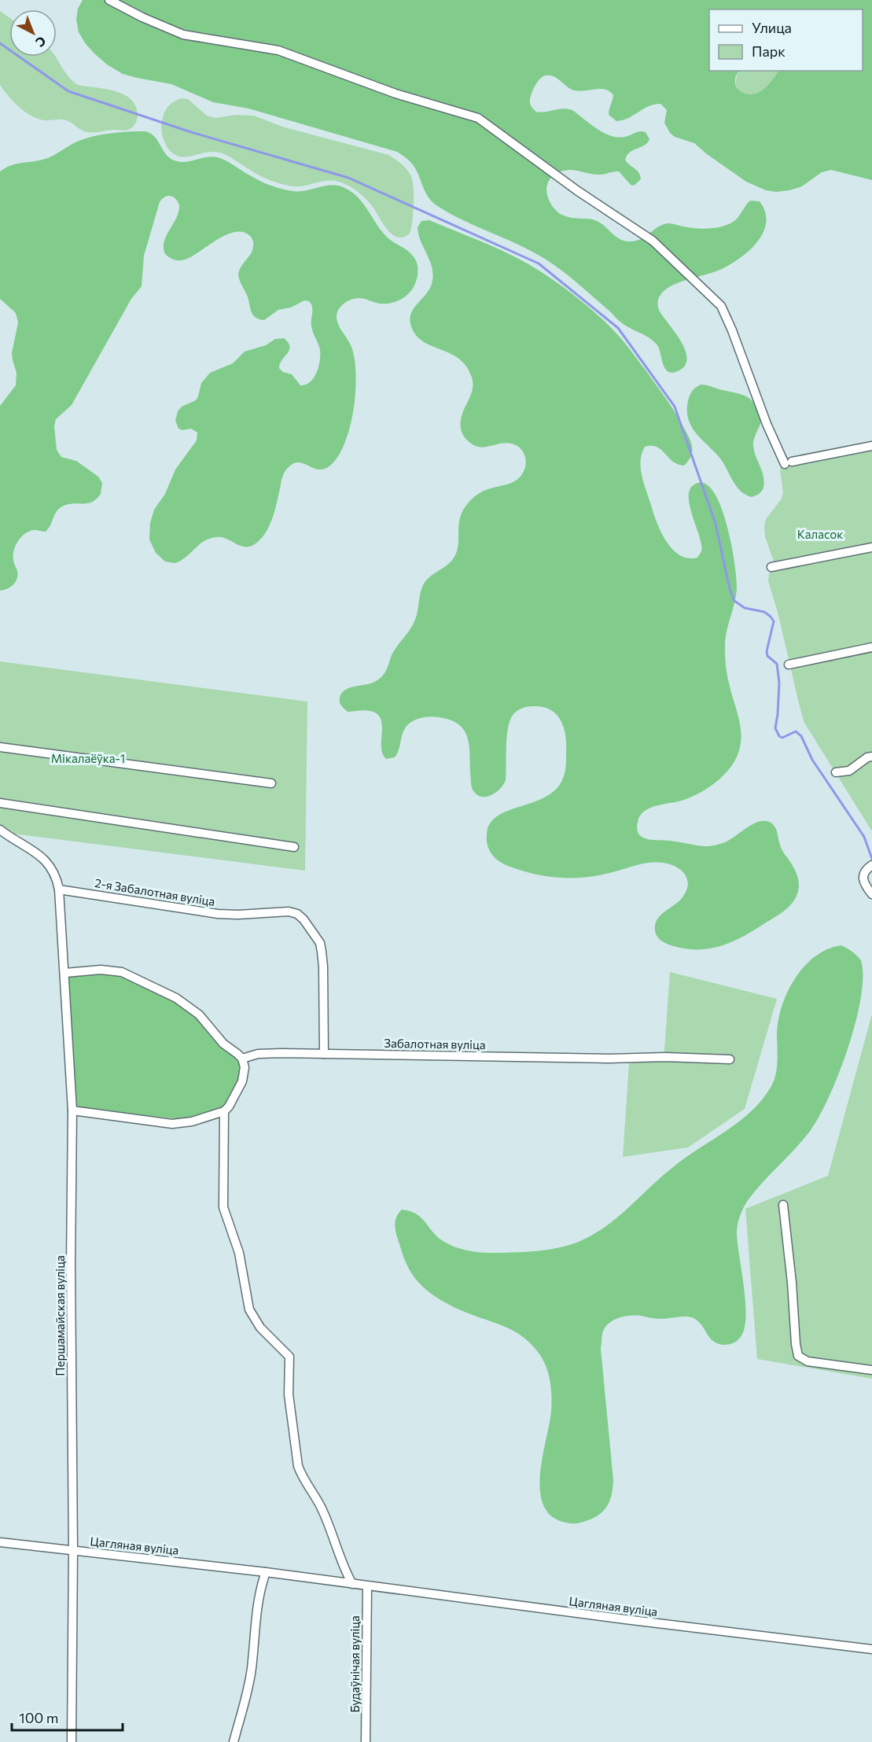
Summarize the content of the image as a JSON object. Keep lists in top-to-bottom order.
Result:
{
  "streets": {
    "street": [
      "2-я Забалотная вуліца",
      "Забалотная вуліца",
      "Першамайская вуліца",
      "Цагляная вуліца",
      "Будаўнічая вуліца"
    ]
  },
  "crossings": [
    ["2-я Забалотная вуліца", "Забалотная вуліца"],
    ["2-я Забалотная вуліца", "Першамайская вуліца"],
    ["Першамайская вуліца", "Цагляная вуліца"],
    ["Цагляная вуліца", "Будаўнічая вуліца"]
  ],
  "parks": ["Каласок", "Мікалаёўка-1"],
  "legend": ["Улица", "Парк"],
  "scale_bar": "100 m",
  "north": "bottom right"
}
